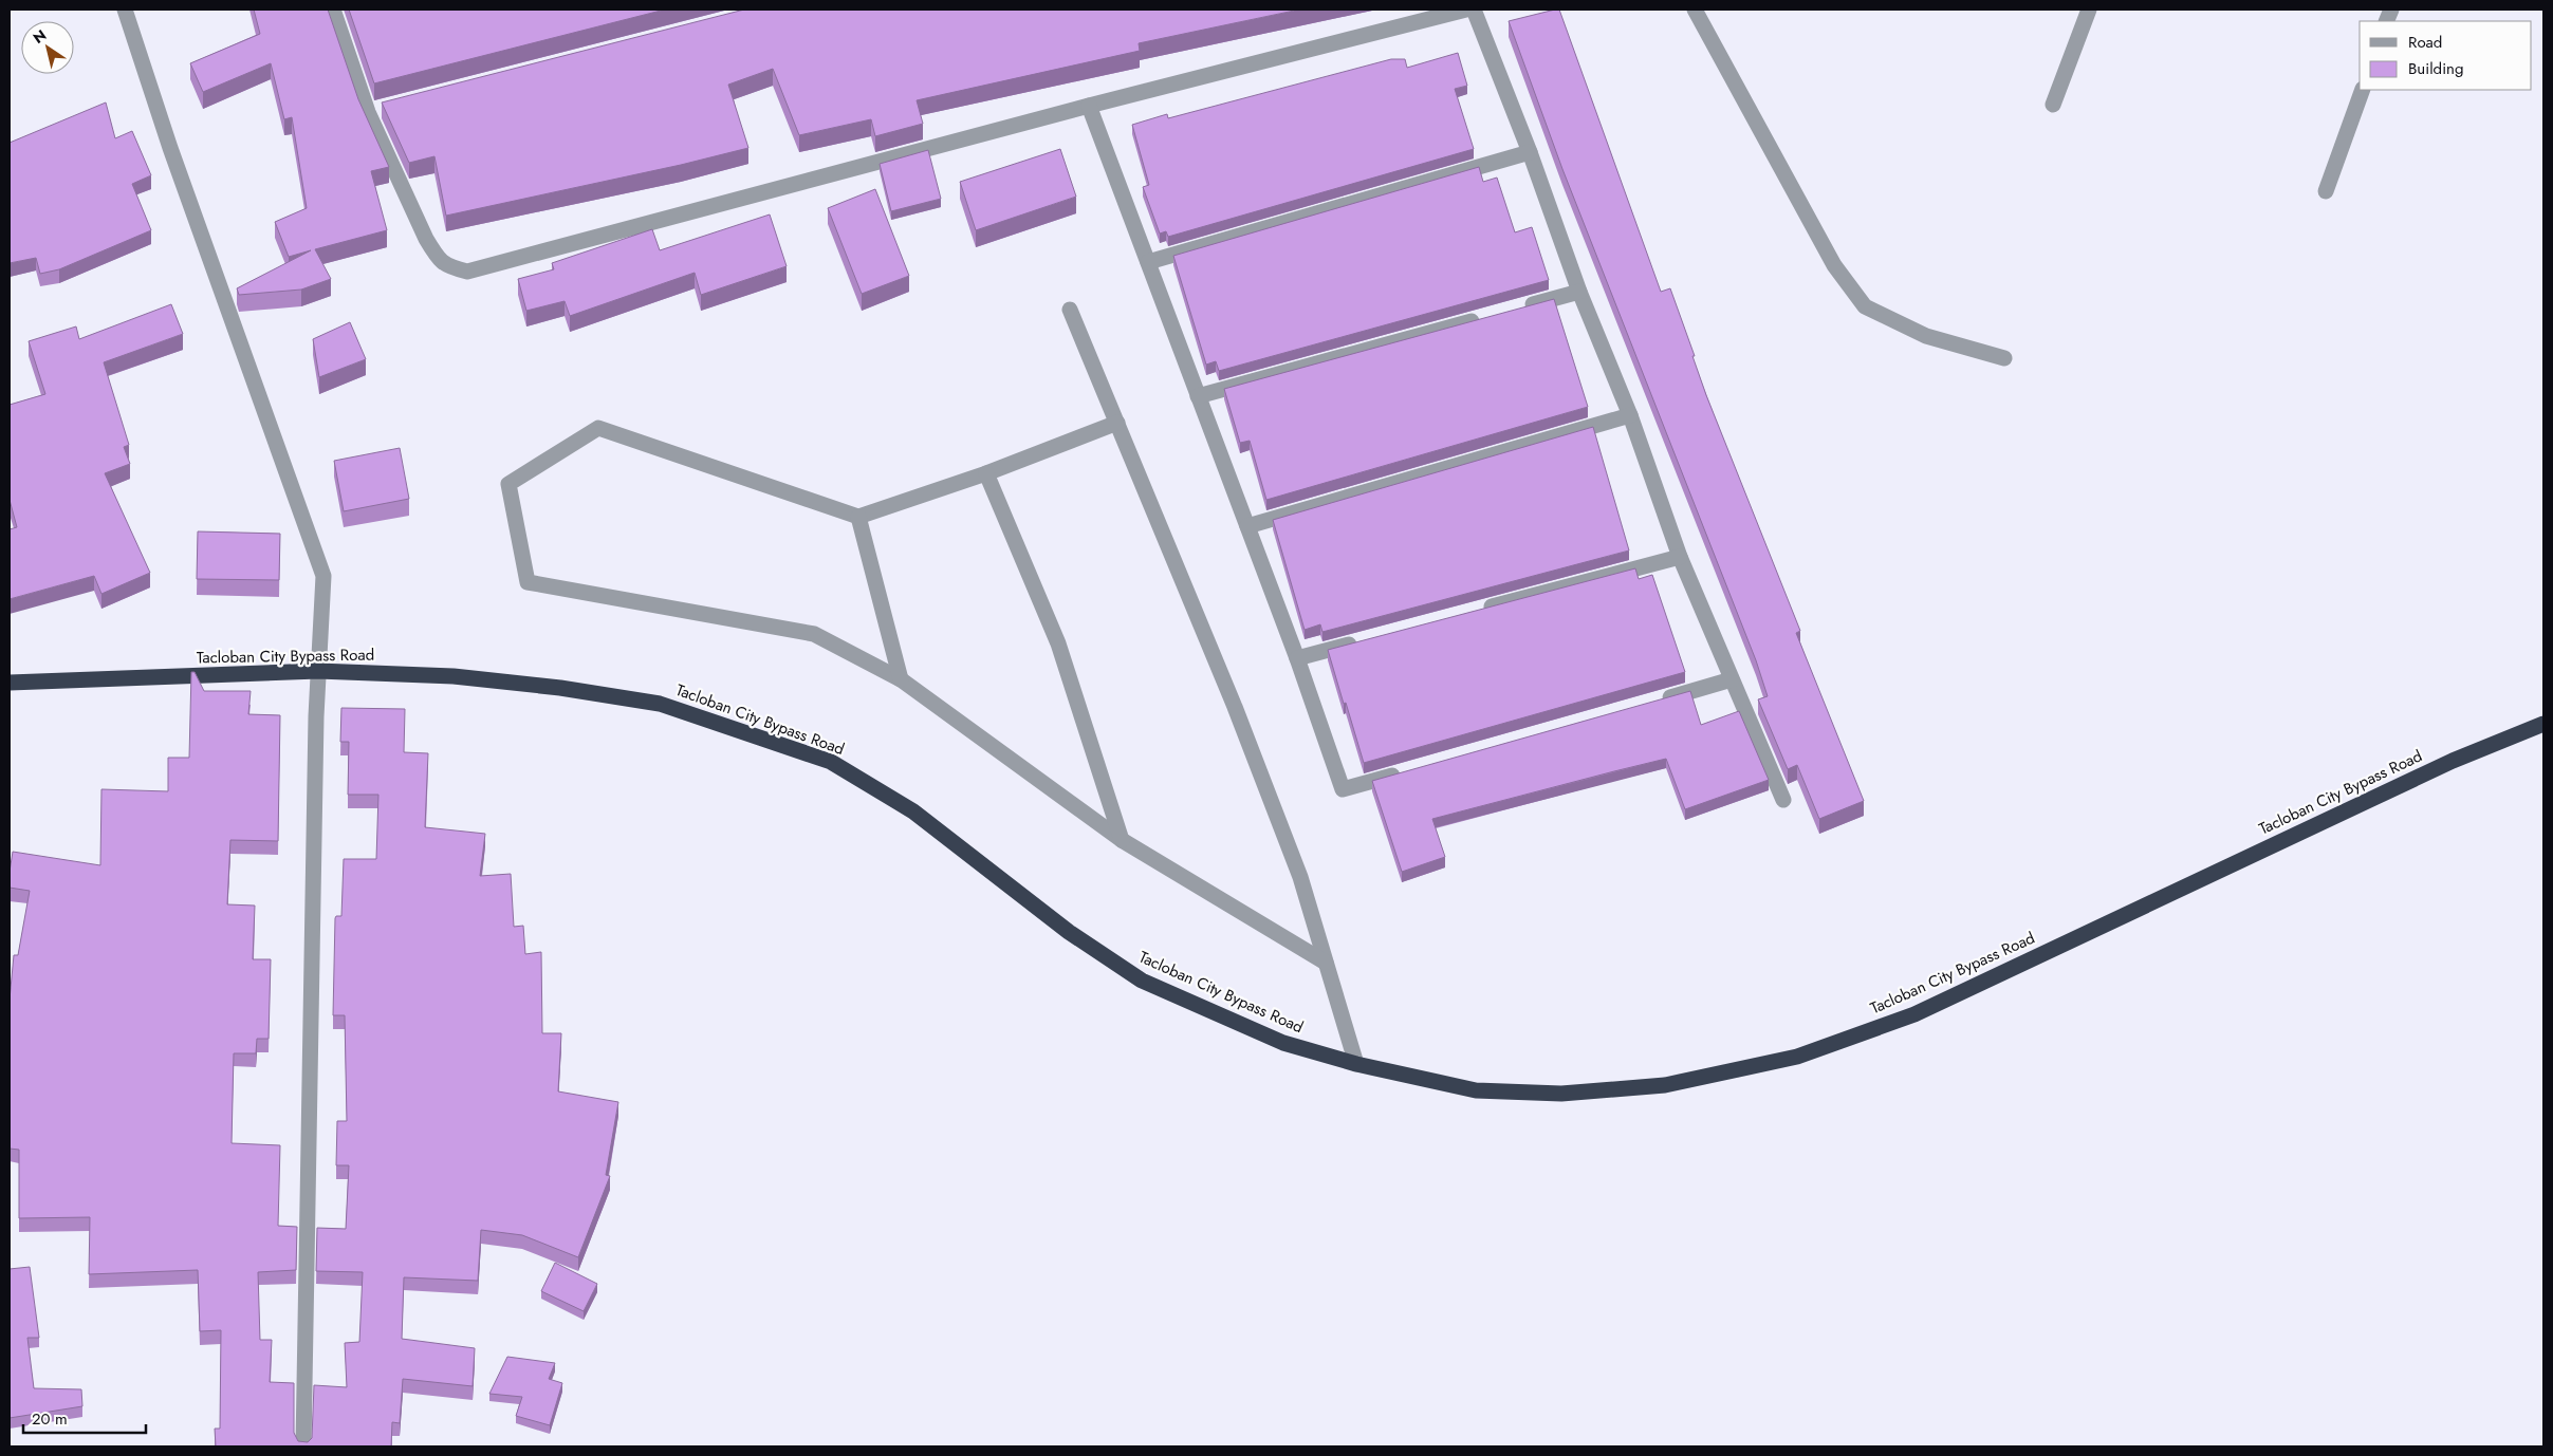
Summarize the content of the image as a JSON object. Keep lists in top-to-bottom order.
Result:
{
  "streets": {
    "highway": ["Tacloban City Bypass Road"]
  },
  "legend": ["Road", "Building"],
  "scale_bar": "20 m",
  "north": "top left"
}
